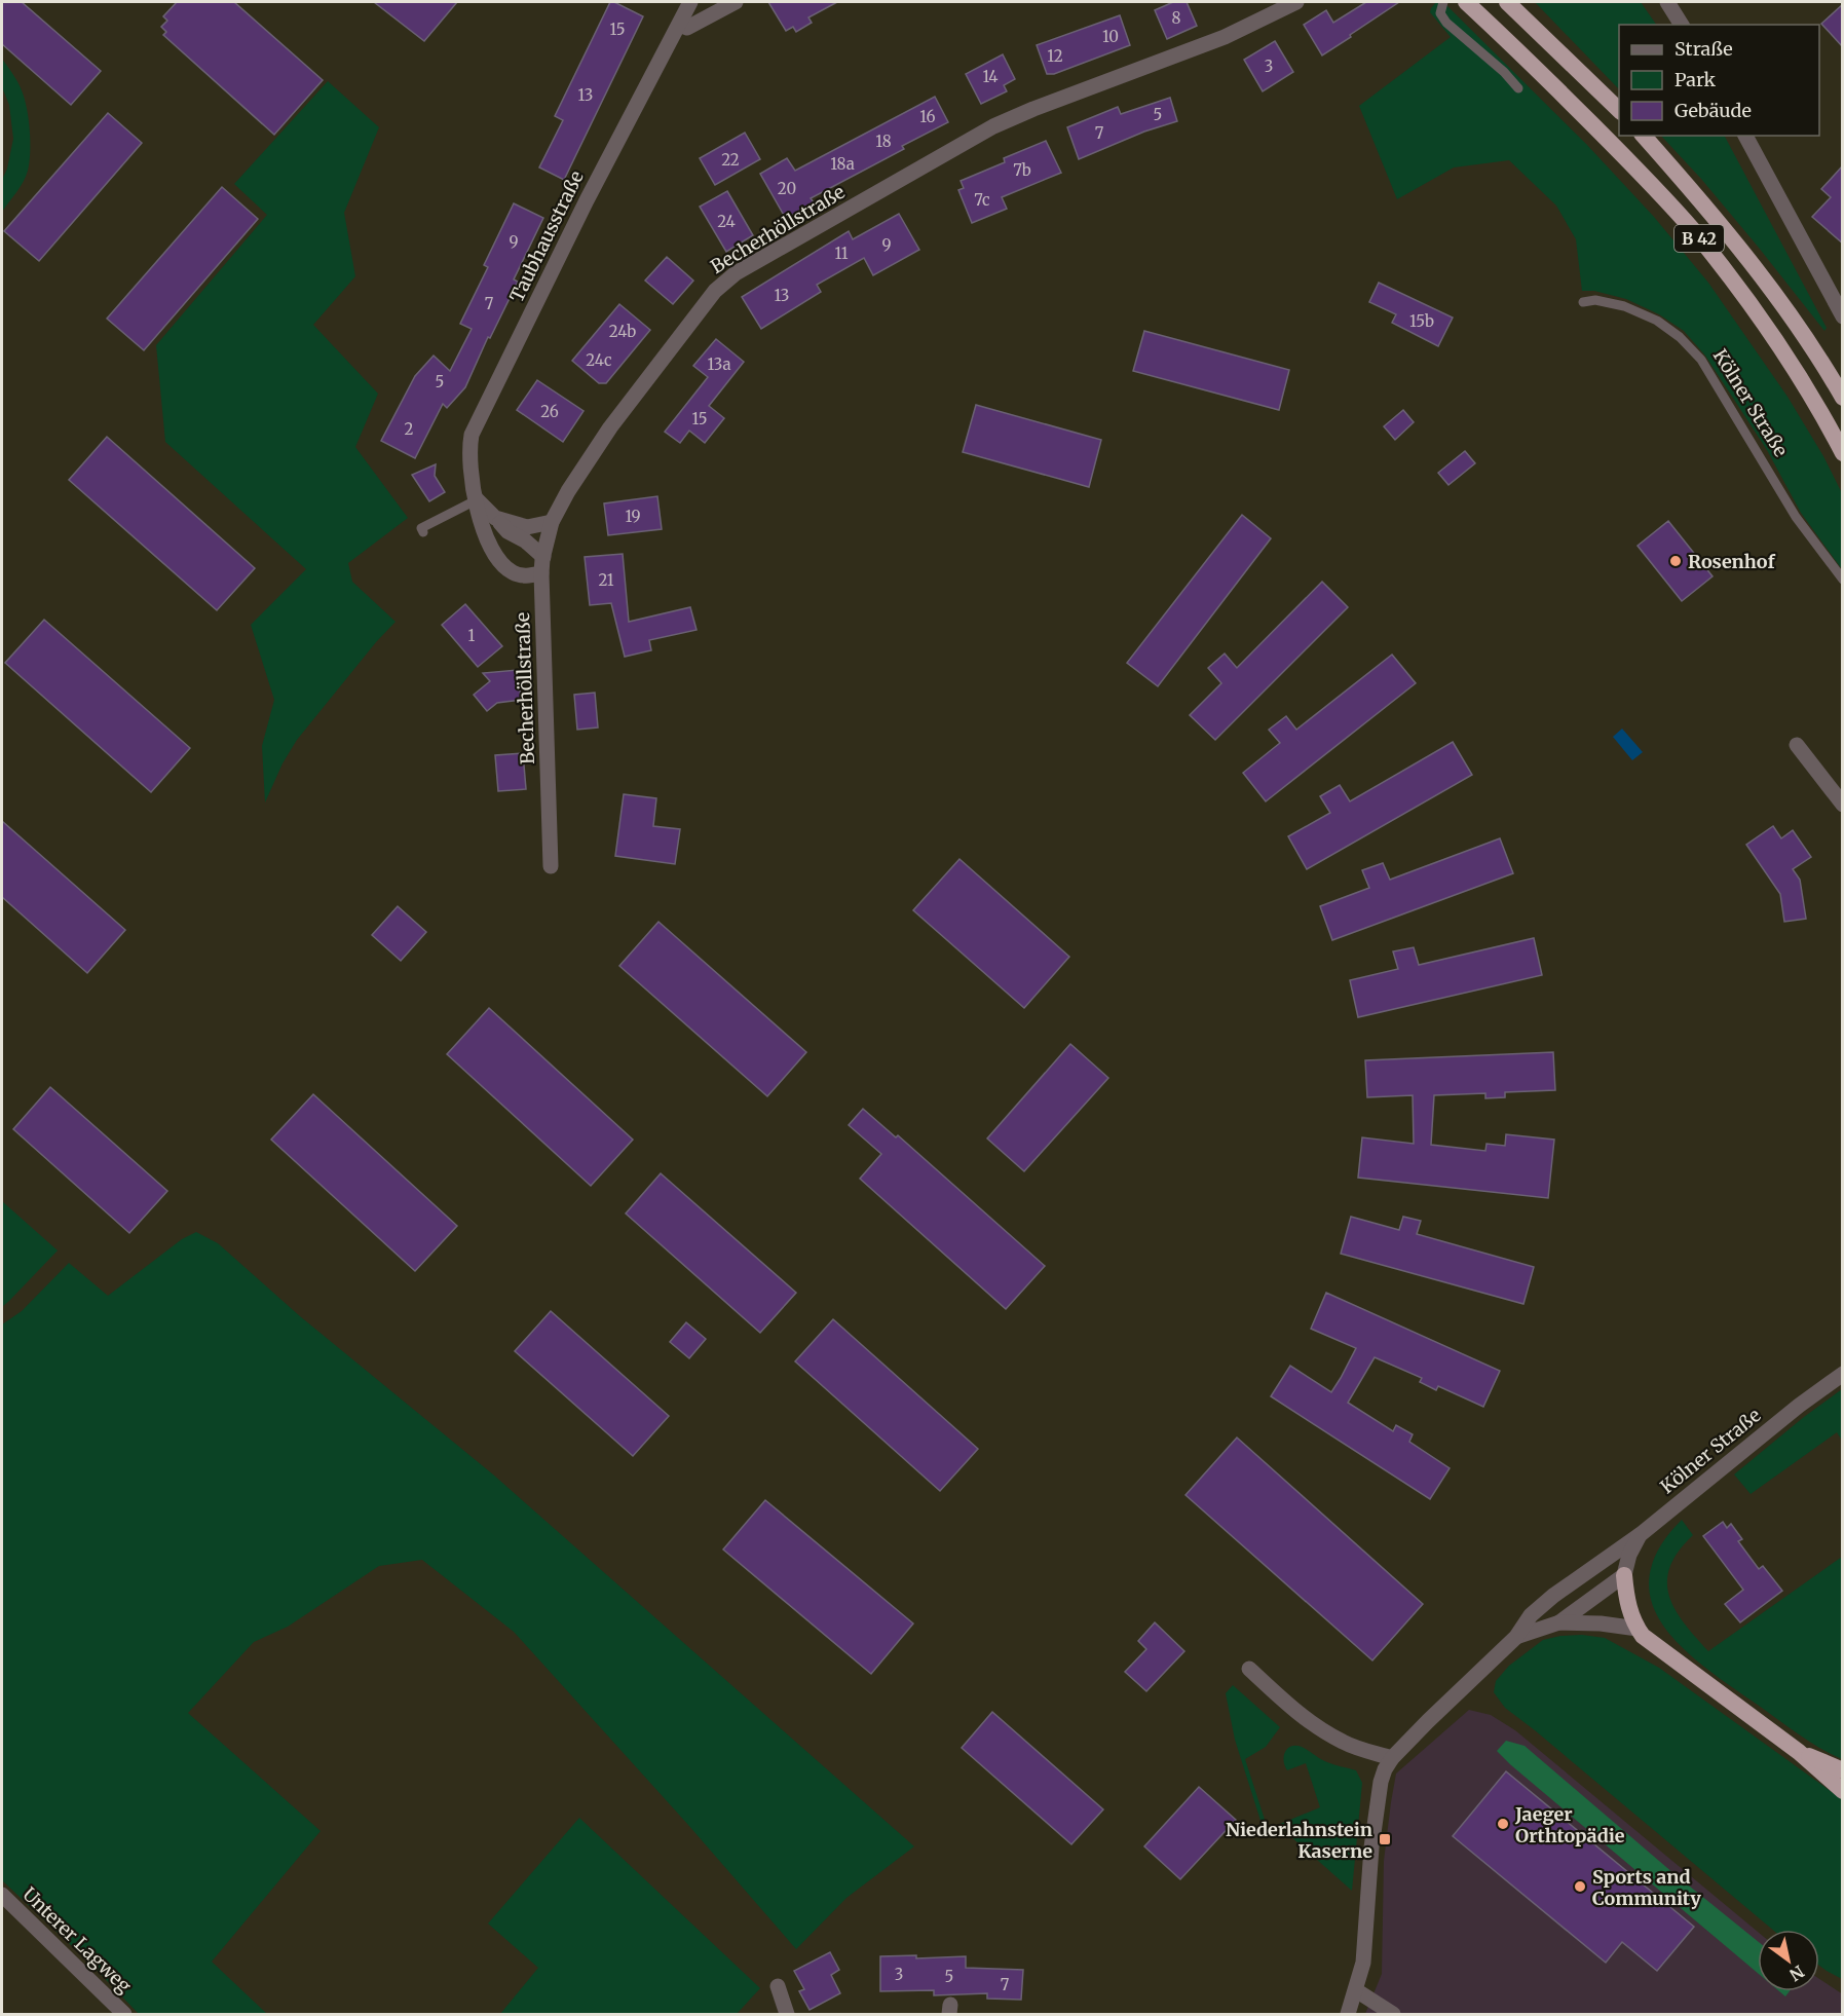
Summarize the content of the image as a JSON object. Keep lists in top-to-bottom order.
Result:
{
  "streets": {
    "highway": ["B 42"],
    "street": [
      "Becherhöllstraße",
      "Taubhausstraße",
      "Kölner Straße",
      "Unterer Lagweg"
    ]
  },
  "crossings": [
    ["Becherhöllstraße", "Taubhausstraße"]
  ],
  "places": {
    "other": ["Rosenhof", "Jaeger Orthtopädie", "Sports and Community"],
    "transit": ["Niederlahnstein Kaserne"]
  },
  "house_numbers": [
    "8",
    "15",
    "10",
    "12",
    "3",
    "14",
    "13",
    "5",
    "16",
    "7",
    "18",
    "22",
    "18a",
    "7b",
    "20",
    "7c",
    "24",
    "9",
    "9",
    "11",
    "13",
    "7",
    "15b",
    "24b",
    "24c",
    "13a",
    "5",
    "26",
    "15",
    "2",
    "19",
    "21",
    "1",
    "3",
    "5",
    "7"
  ],
  "legend": ["Straße", "Park", "Gebäude"],
  "north": "bottom right"
}
